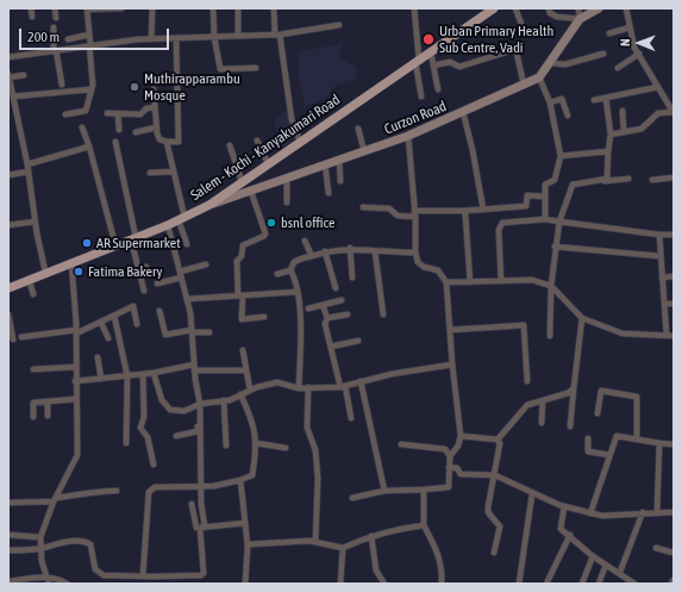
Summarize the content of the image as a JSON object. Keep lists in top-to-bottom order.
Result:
{
  "streets": {
    "main road": ["Curzon Road", "Salem - Kochi - Kanyakumari Road"]
  },
  "crossings": [
    ["Curzon Road", "Salem - Kochi - Kanyakumari Road"]
  ],
  "places": [
    "Urban Primary Health Sub Centre, Vadi",
    "Muthirapparambu Mosque",
    "bsnl office",
    "AR Supermarket",
    "Fatima Bakery"
  ],
  "scale_bar": "200 m",
  "north": "left"
}
